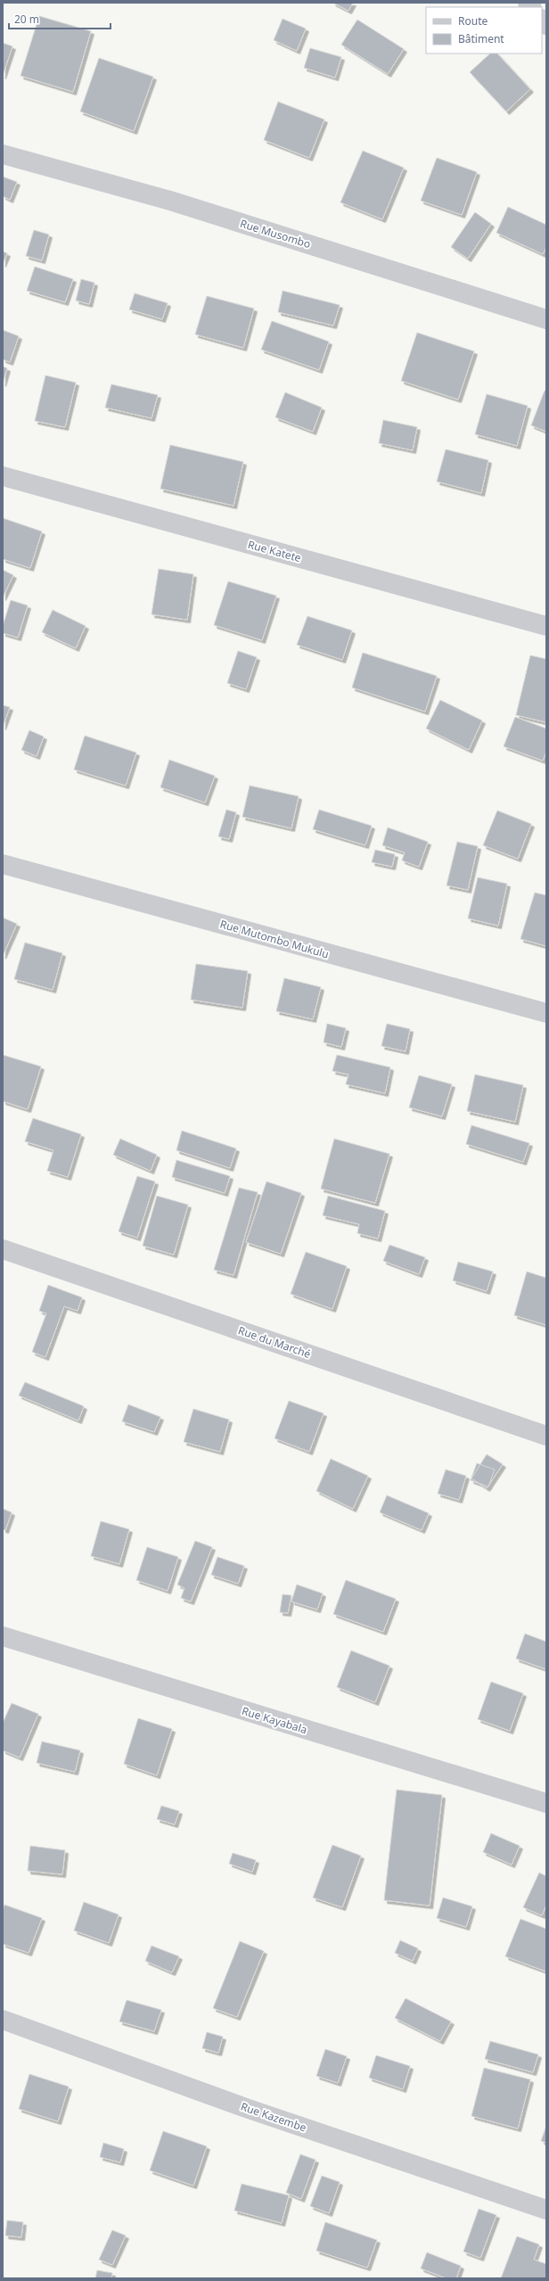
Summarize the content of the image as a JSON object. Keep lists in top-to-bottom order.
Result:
{
  "streets": {
    "street": [
      "Rue Musombo",
      "Rue Katete",
      "Rue Mutombo Mukulu",
      "Rue du Marché",
      "Rue Kayabala",
      "Rue Kazembe"
    ]
  },
  "legend": ["Route", "Bâtiment"],
  "scale_bar": "20 m"
}
